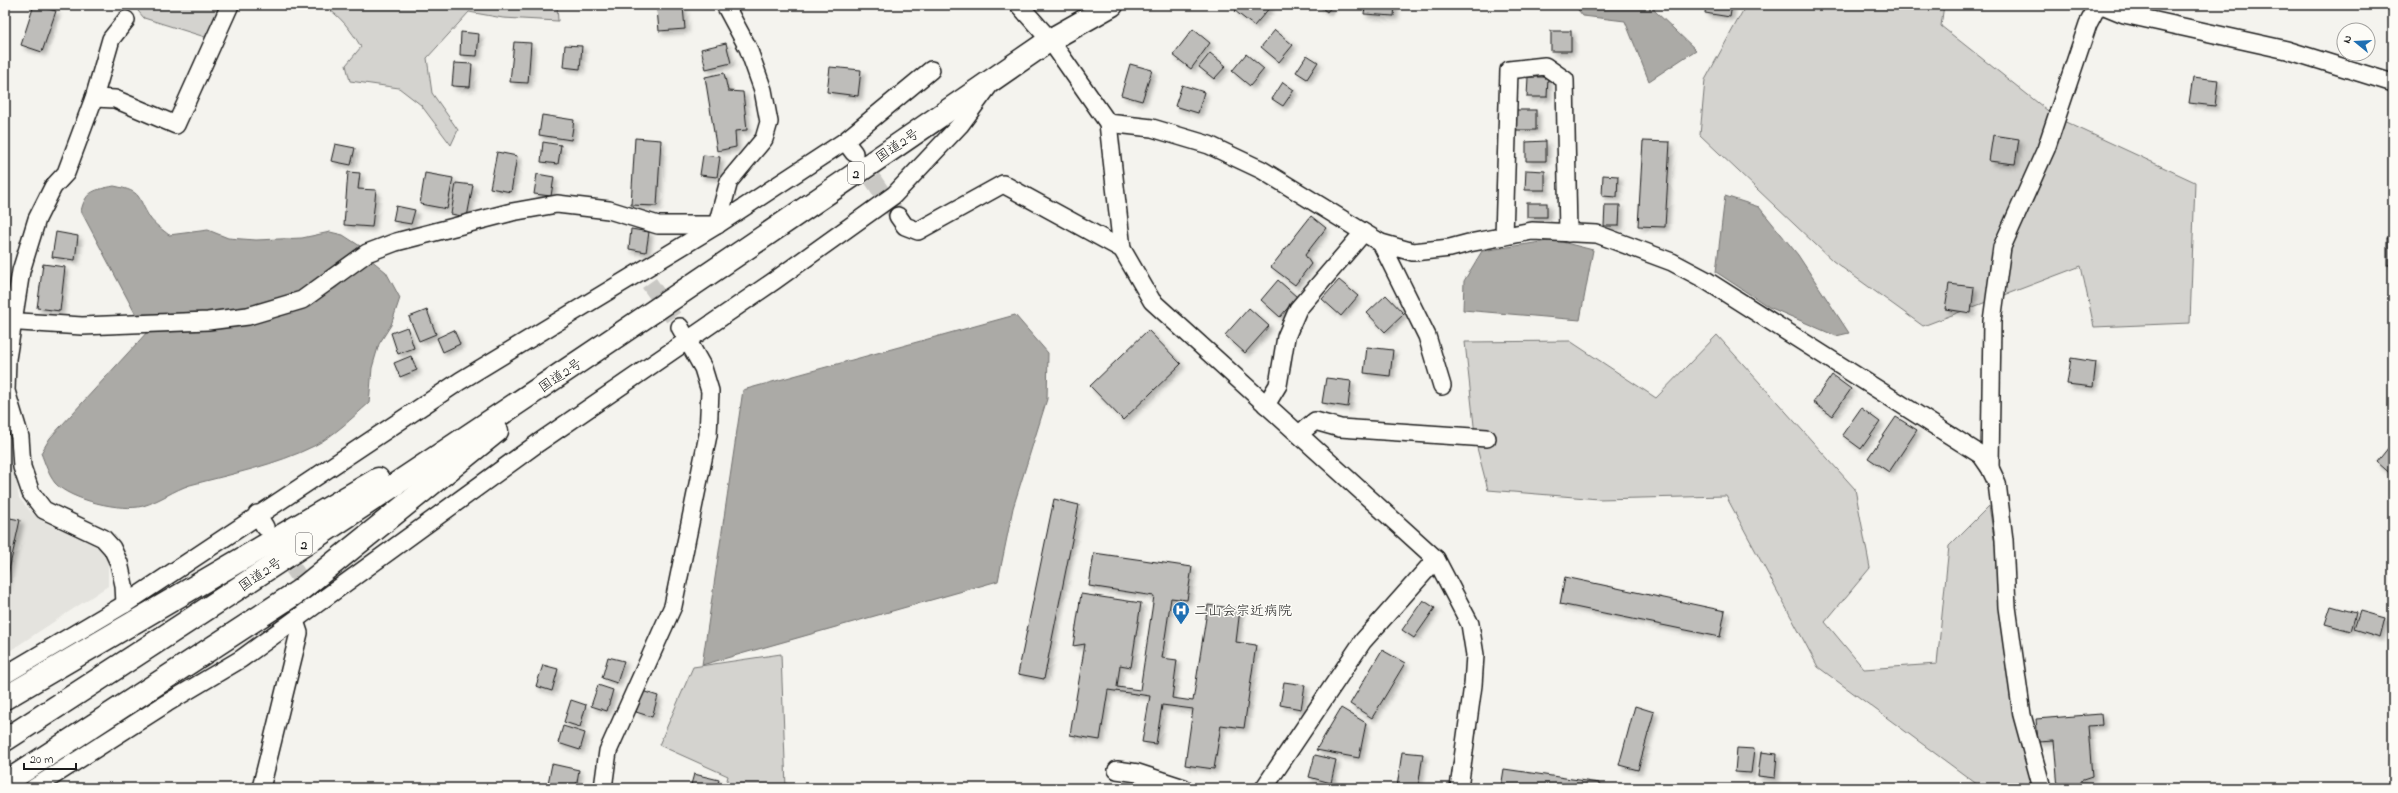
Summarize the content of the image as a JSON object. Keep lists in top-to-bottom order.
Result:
{
  "streets": {
    "highway": ["国道2号", "2"]
  },
  "places": {
    "hospital": ["二山会宗近病院"]
  },
  "scale_bar": "20 m",
  "north": "left"
}
